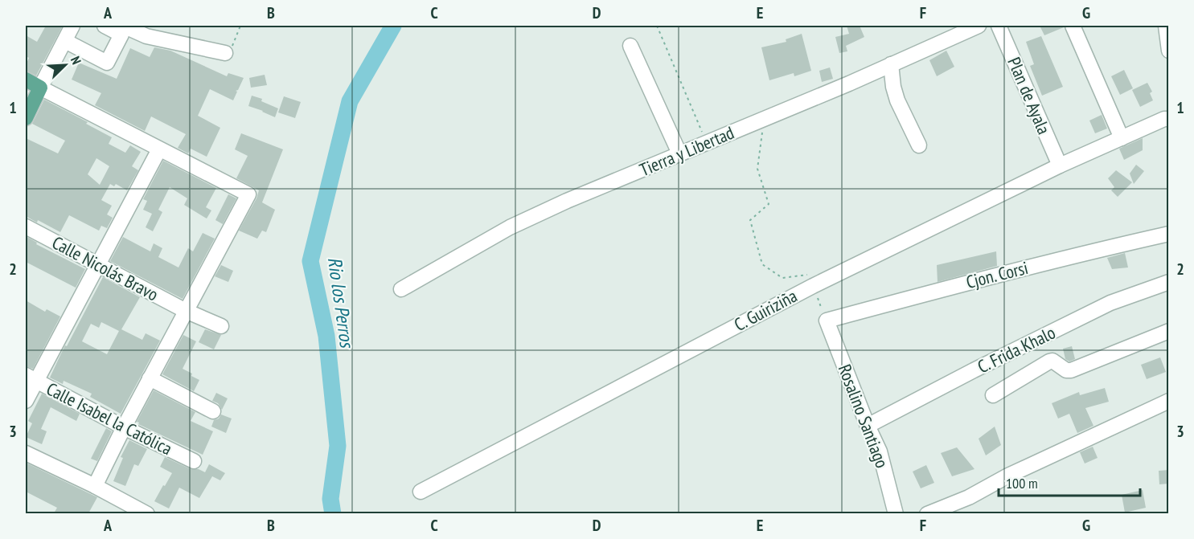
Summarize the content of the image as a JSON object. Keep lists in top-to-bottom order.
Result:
{
  "streets": {
    "street": [
      "Plan de Ayala",
      "Tierra y Libertad",
      "Calle Nicolás Bravo",
      "Cjon. Corsi",
      "C. Guiriziña",
      "C. Frida Khalo",
      "Rosalino Santiago",
      "Calle Isabel la Católica"
    ]
  },
  "crossings": [
    ["Plan de Ayala", "C. Guiriziña"],
    ["Cjon. Corsi", "Rosalino Santiago"],
    ["C. Frida Khalo", "Rosalino Santiago"]
  ],
  "water": ["Rio los Perros"],
  "scale_bar": "100 m",
  "north": "top right",
  "grid": {
    "columns": [
      "A",
      "B",
      "C",
      "D",
      "E",
      "F",
      "G"
    ],
    "rows": ["1", "2", "3"]
  }
}
